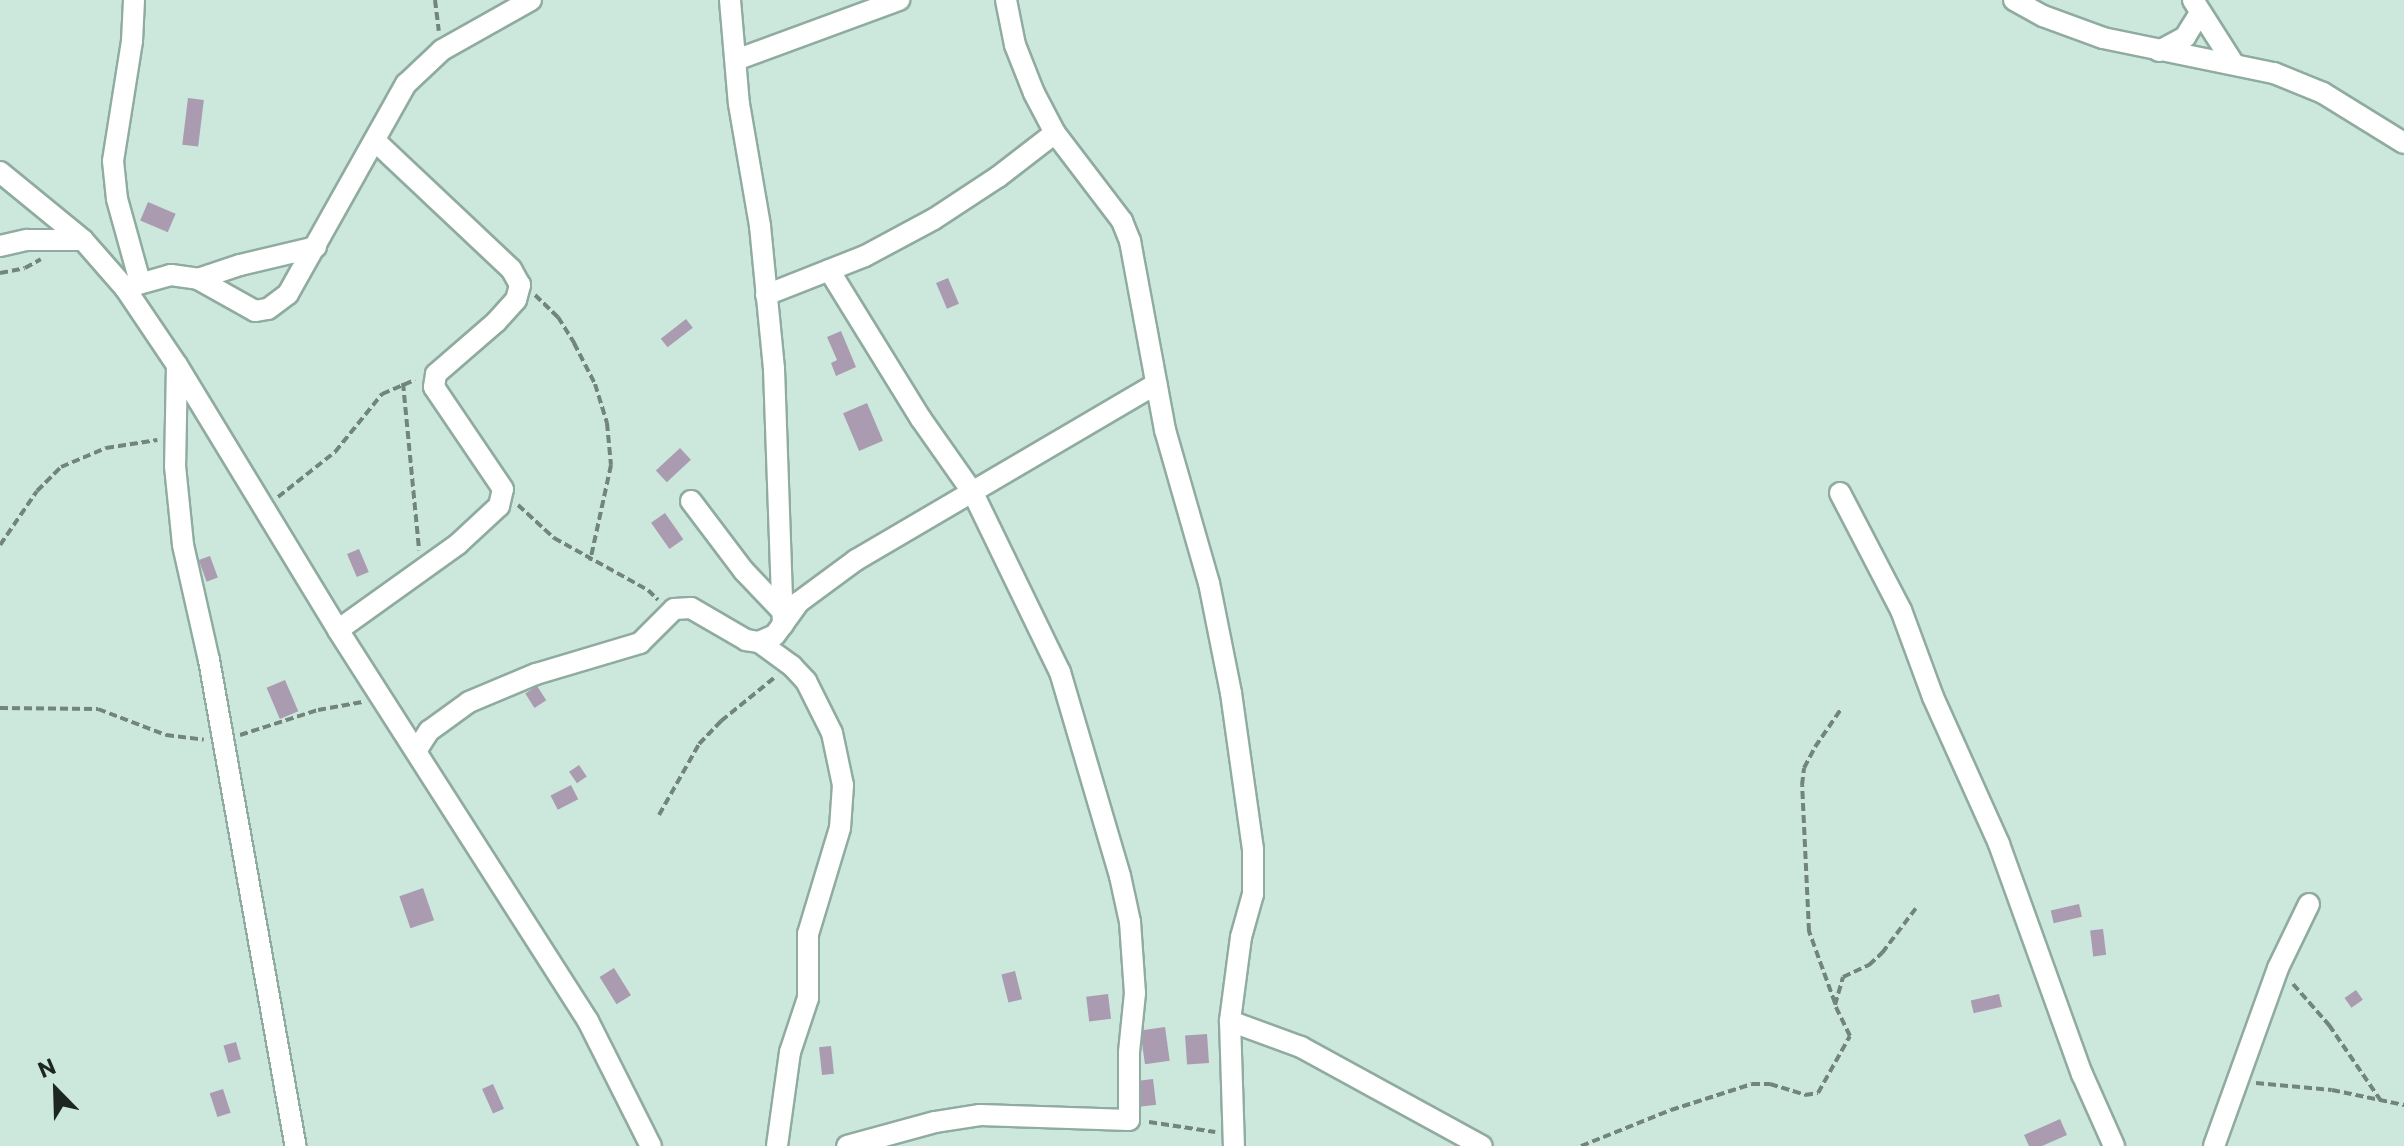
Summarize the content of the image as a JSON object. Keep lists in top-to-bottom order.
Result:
{
  "north": "top left"
}
